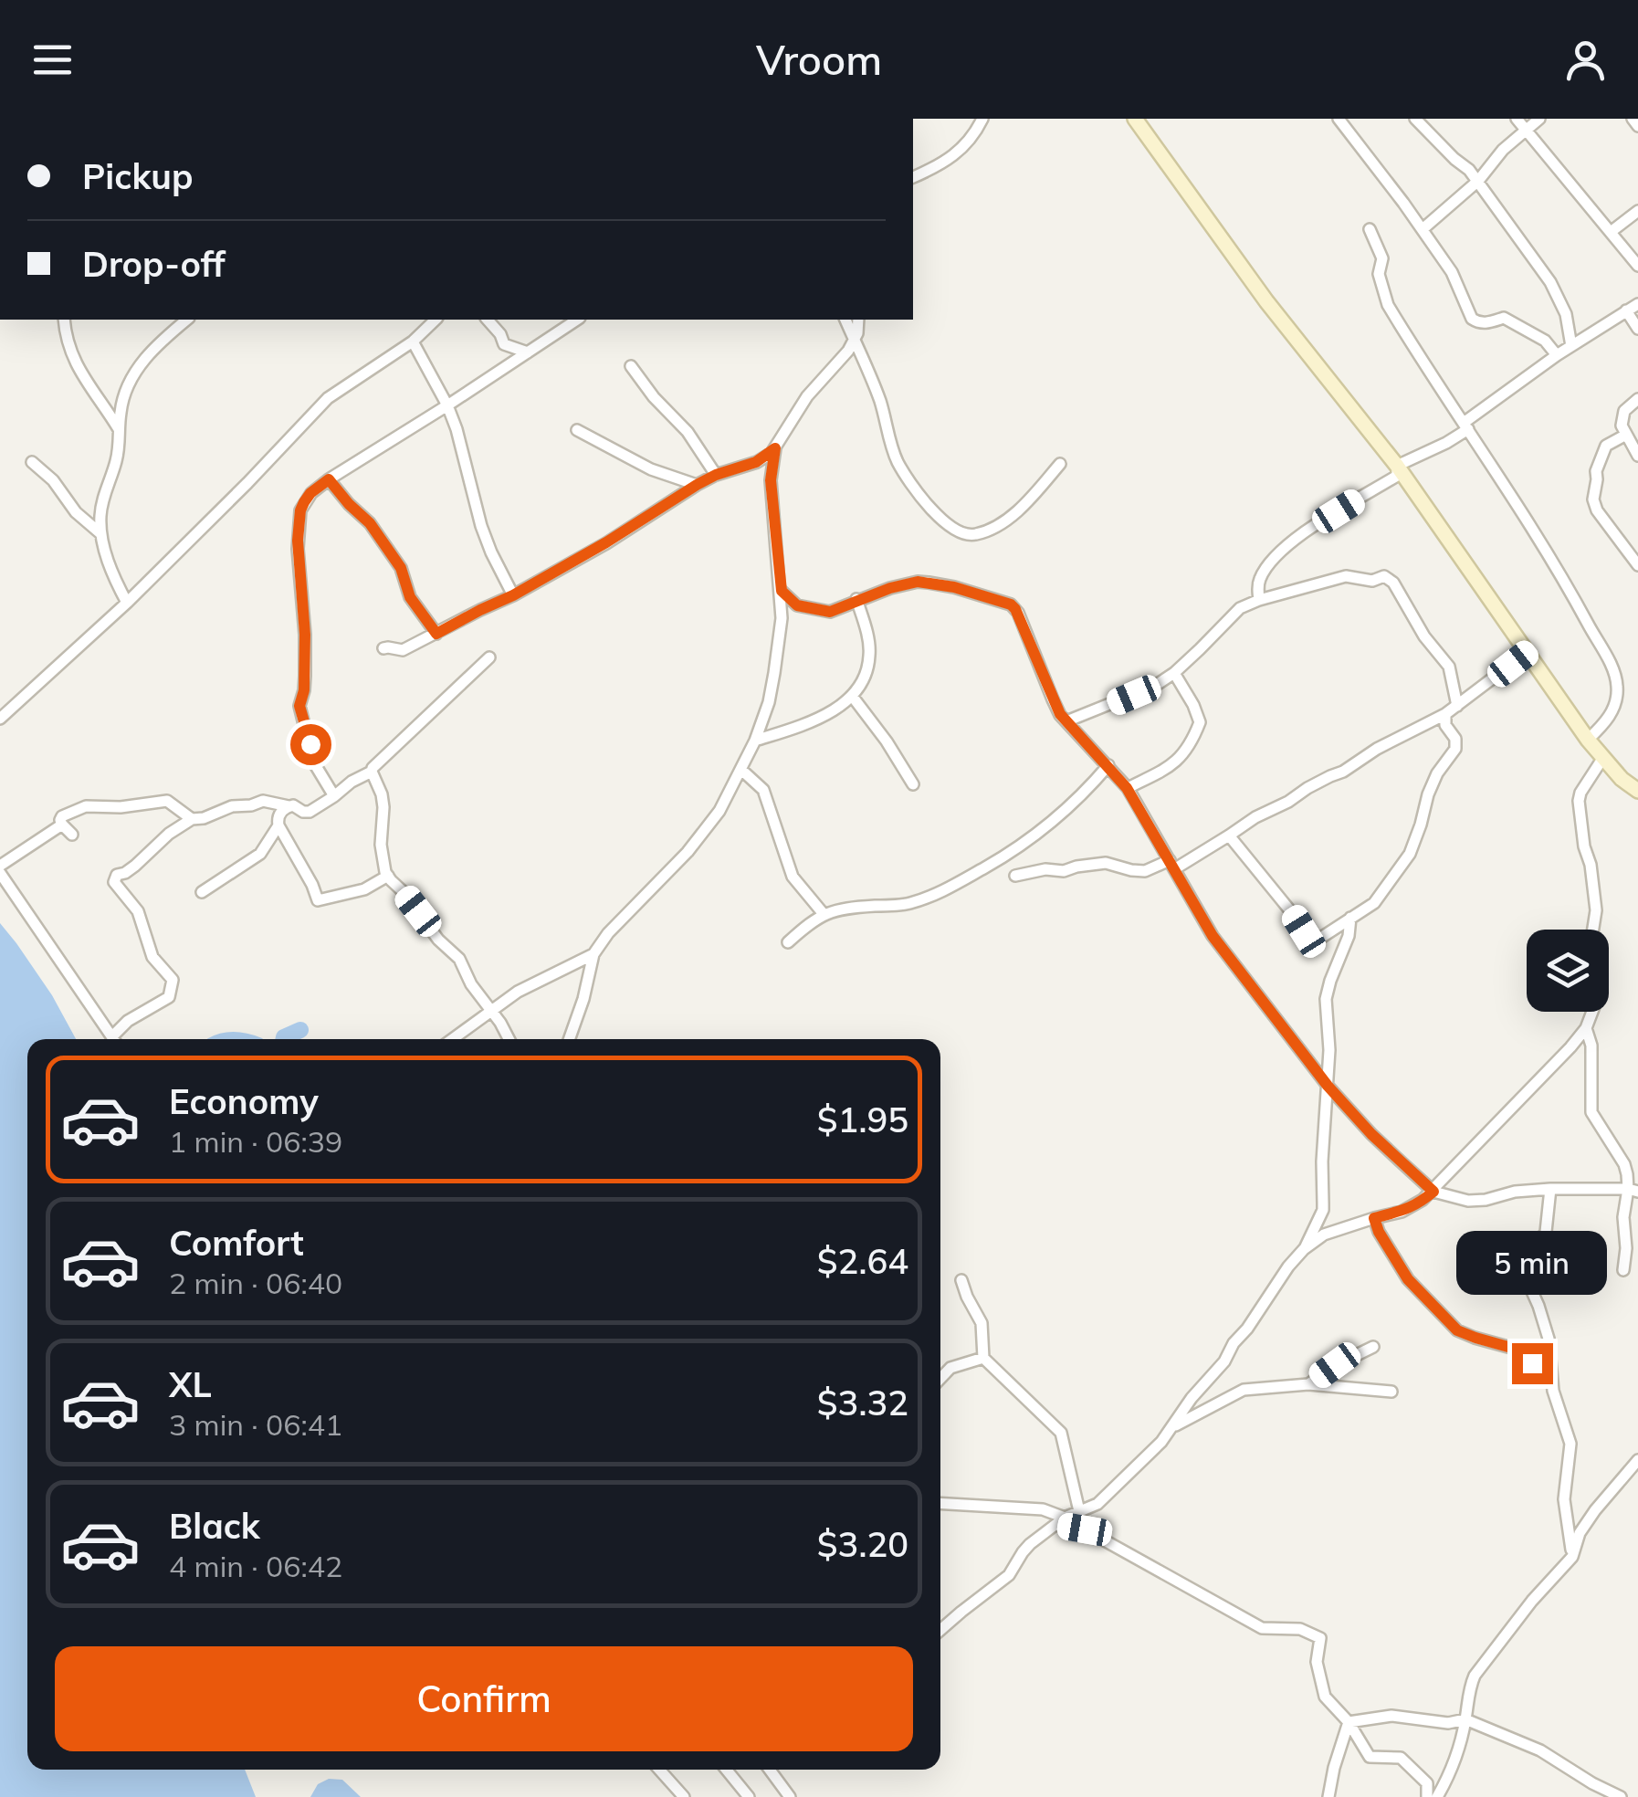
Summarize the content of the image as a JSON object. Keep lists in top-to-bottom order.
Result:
{
  "page": {
    "header": "Vroom",
    "banner": ["Pickup", "Drop-off"],
    "list": [
      {
        "name": "Economy",
        "note": "1 min · 06:39",
        "value": "$1.95"
      },
      {
        "name": "Comfort",
        "note": "2 min · 06:40",
        "value": "$2.64"
      },
      {
        "name": "XL",
        "note": "3 min · 06:41",
        "value": "$3.32"
      },
      {
        "name": "Black",
        "note": "4 min · 06:42",
        "value": "$3.20"
      }
    ],
    "bubble": "5 min",
    "buttons": "Confirm"
  }
}
